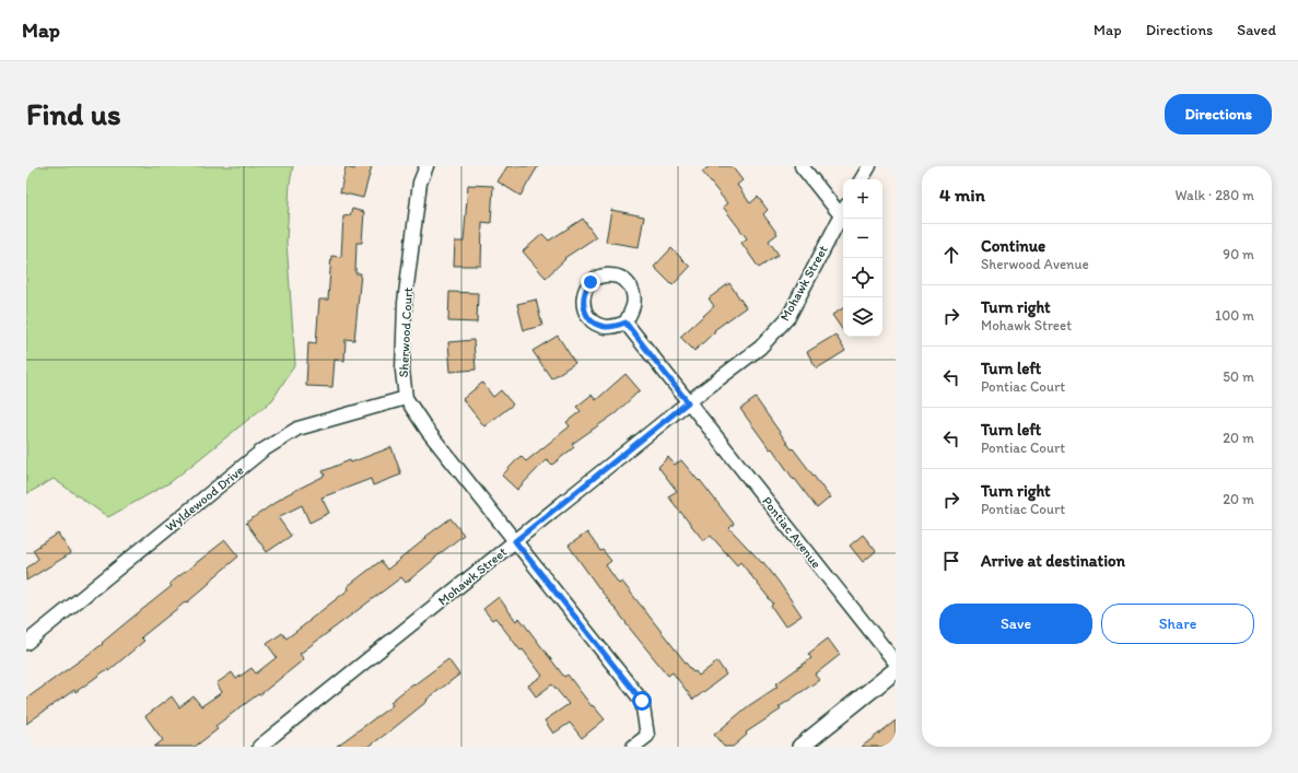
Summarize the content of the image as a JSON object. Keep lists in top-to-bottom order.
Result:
{
  "streets": {
    "street": [
      "Mohawk Street",
      "Sherwood Court",
      "Wyldewood Drive",
      "Pontiac Avenue"
    ]
  },
  "crossings": [
    ["Mohawk Street", "Sherwood Court"],
    ["Mohawk Street", "Pontiac Avenue"],
    ["Sherwood Court", "Wyldewood Drive"]
  ],
  "page": {
    "header": "Map",
    "nav": ["Map", "Directions", "Saved"],
    "buttons": [
      "Directions",
      ["Save", "Share"]
    ],
    "title": "Find us",
    "heading": ["4 min", "Walk · 280 m"],
    "map_buttons": ["+", "−"],
    "list": [
      ["Continue", "Sherwood Avenue", "90 m"],
      ["Turn right", "Mohawk Street", "100 m"],
      ["Turn left", "Pontiac Court", "50 m"],
      ["Turn left", "Pontiac Court", "20 m"],
      ["Turn right", "Pontiac Court", "20 m"],
      "Arrive at destination"
    ]
  }
}
